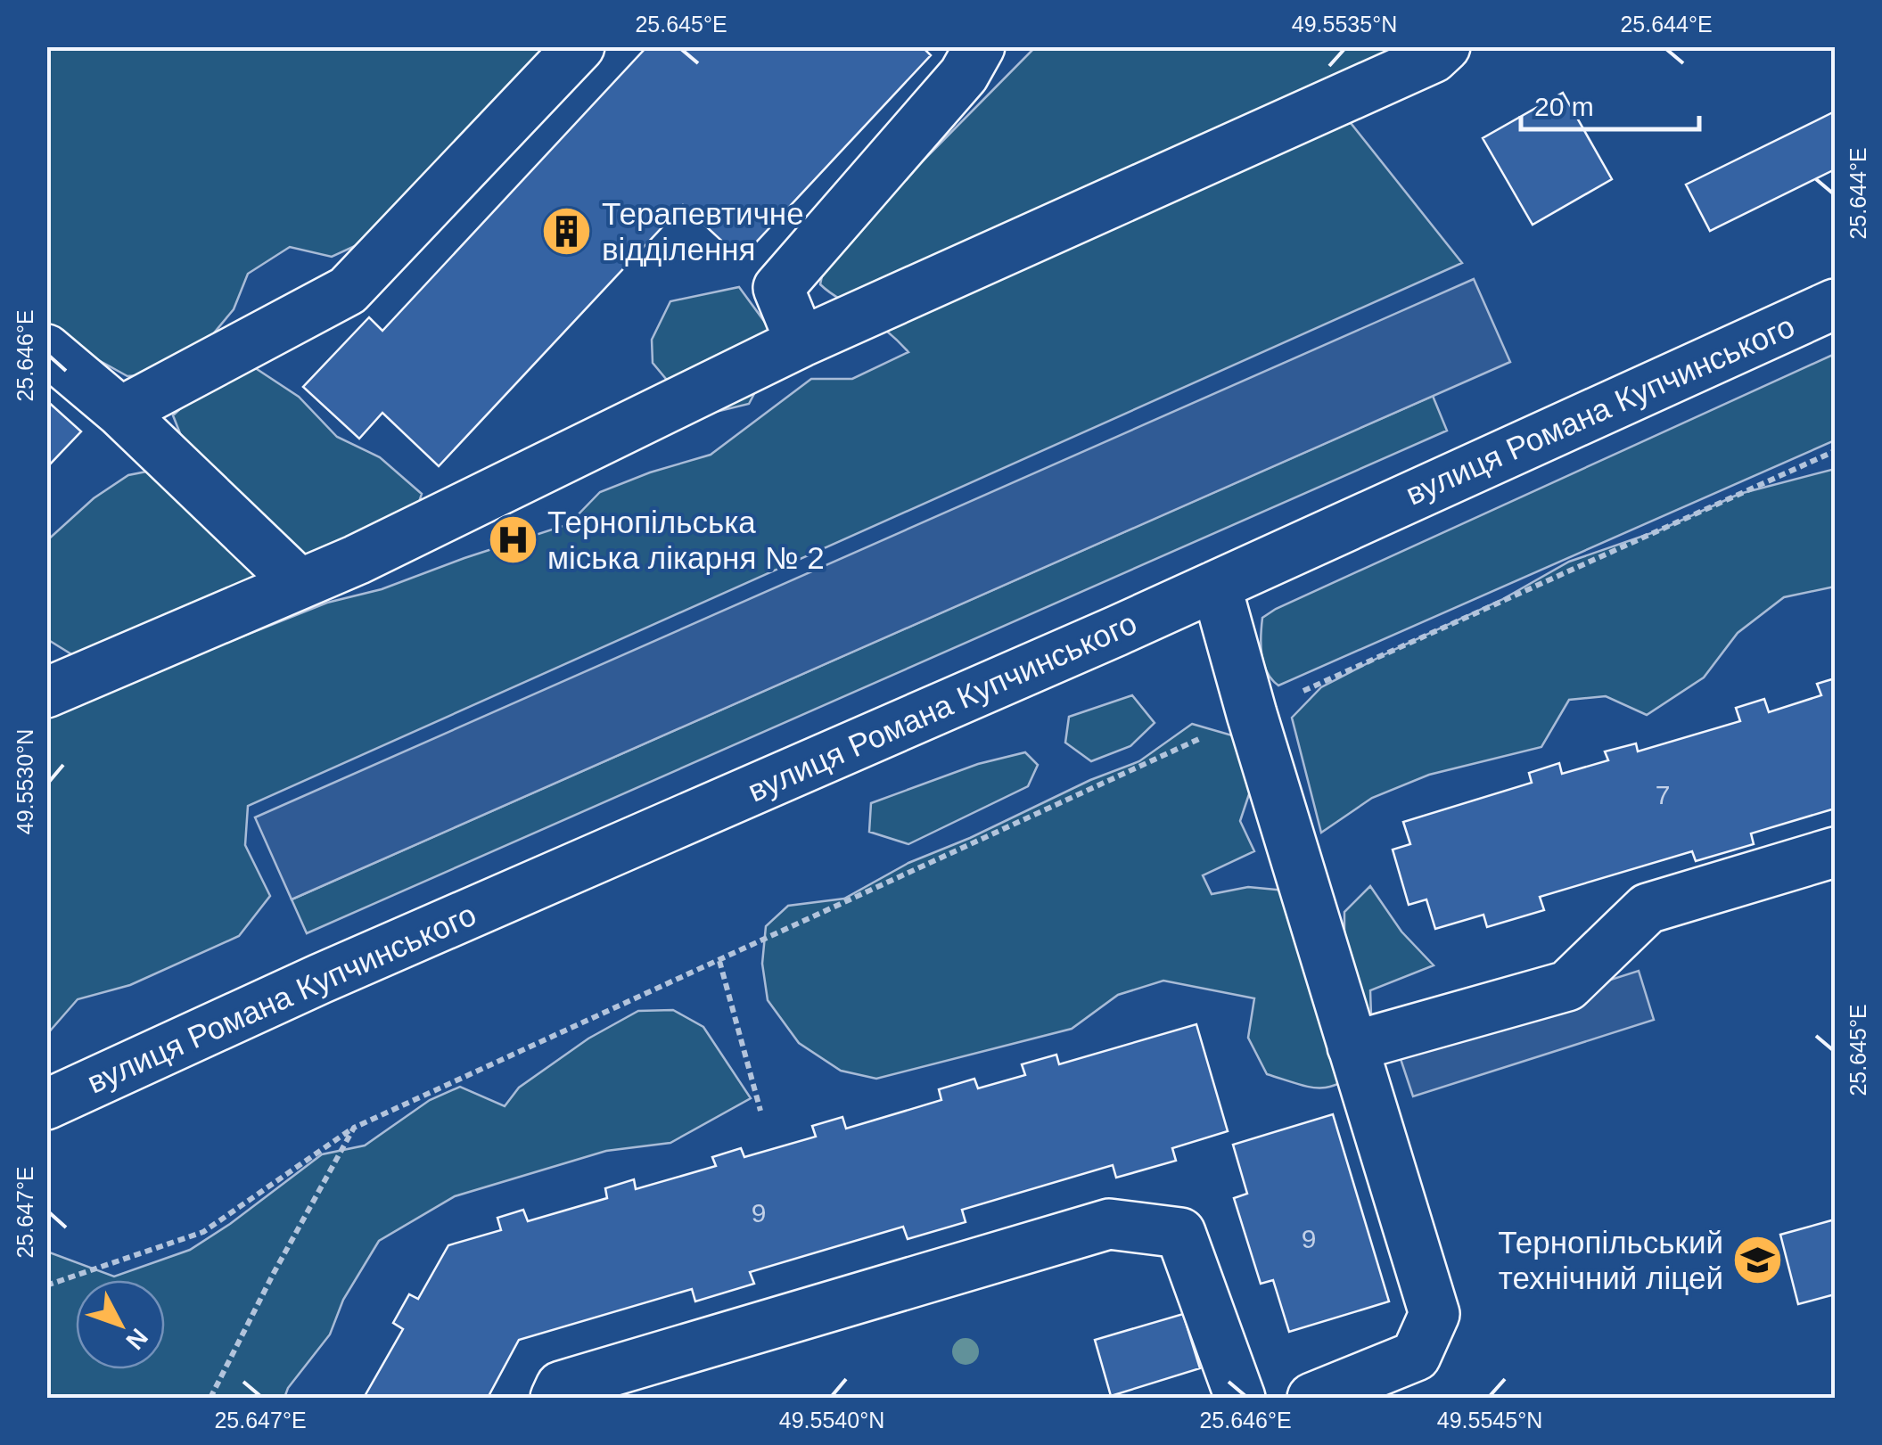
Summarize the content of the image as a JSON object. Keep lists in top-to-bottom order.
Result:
{
  "streets": {
    "street": ["вулиця Романа Купчинського"]
  },
  "places": {
    "building": ["Терапевтичне відділення"],
    "hospital": ["Тернопільська міська лікарня № 2"],
    "school or university": ["Тернопільський технічний ліцей"]
  },
  "house_numbers": ["7", "9", "9"],
  "scale_bar": "20 m",
  "north": "bottom right",
  "coordinates": [
    "25.645°E",
    "49.5535°N",
    "25.644°E",
    "25.646°E",
    "49.5530°N",
    "25.647°E",
    "49.5540°N",
    "49.5545°N"
  ]
}
